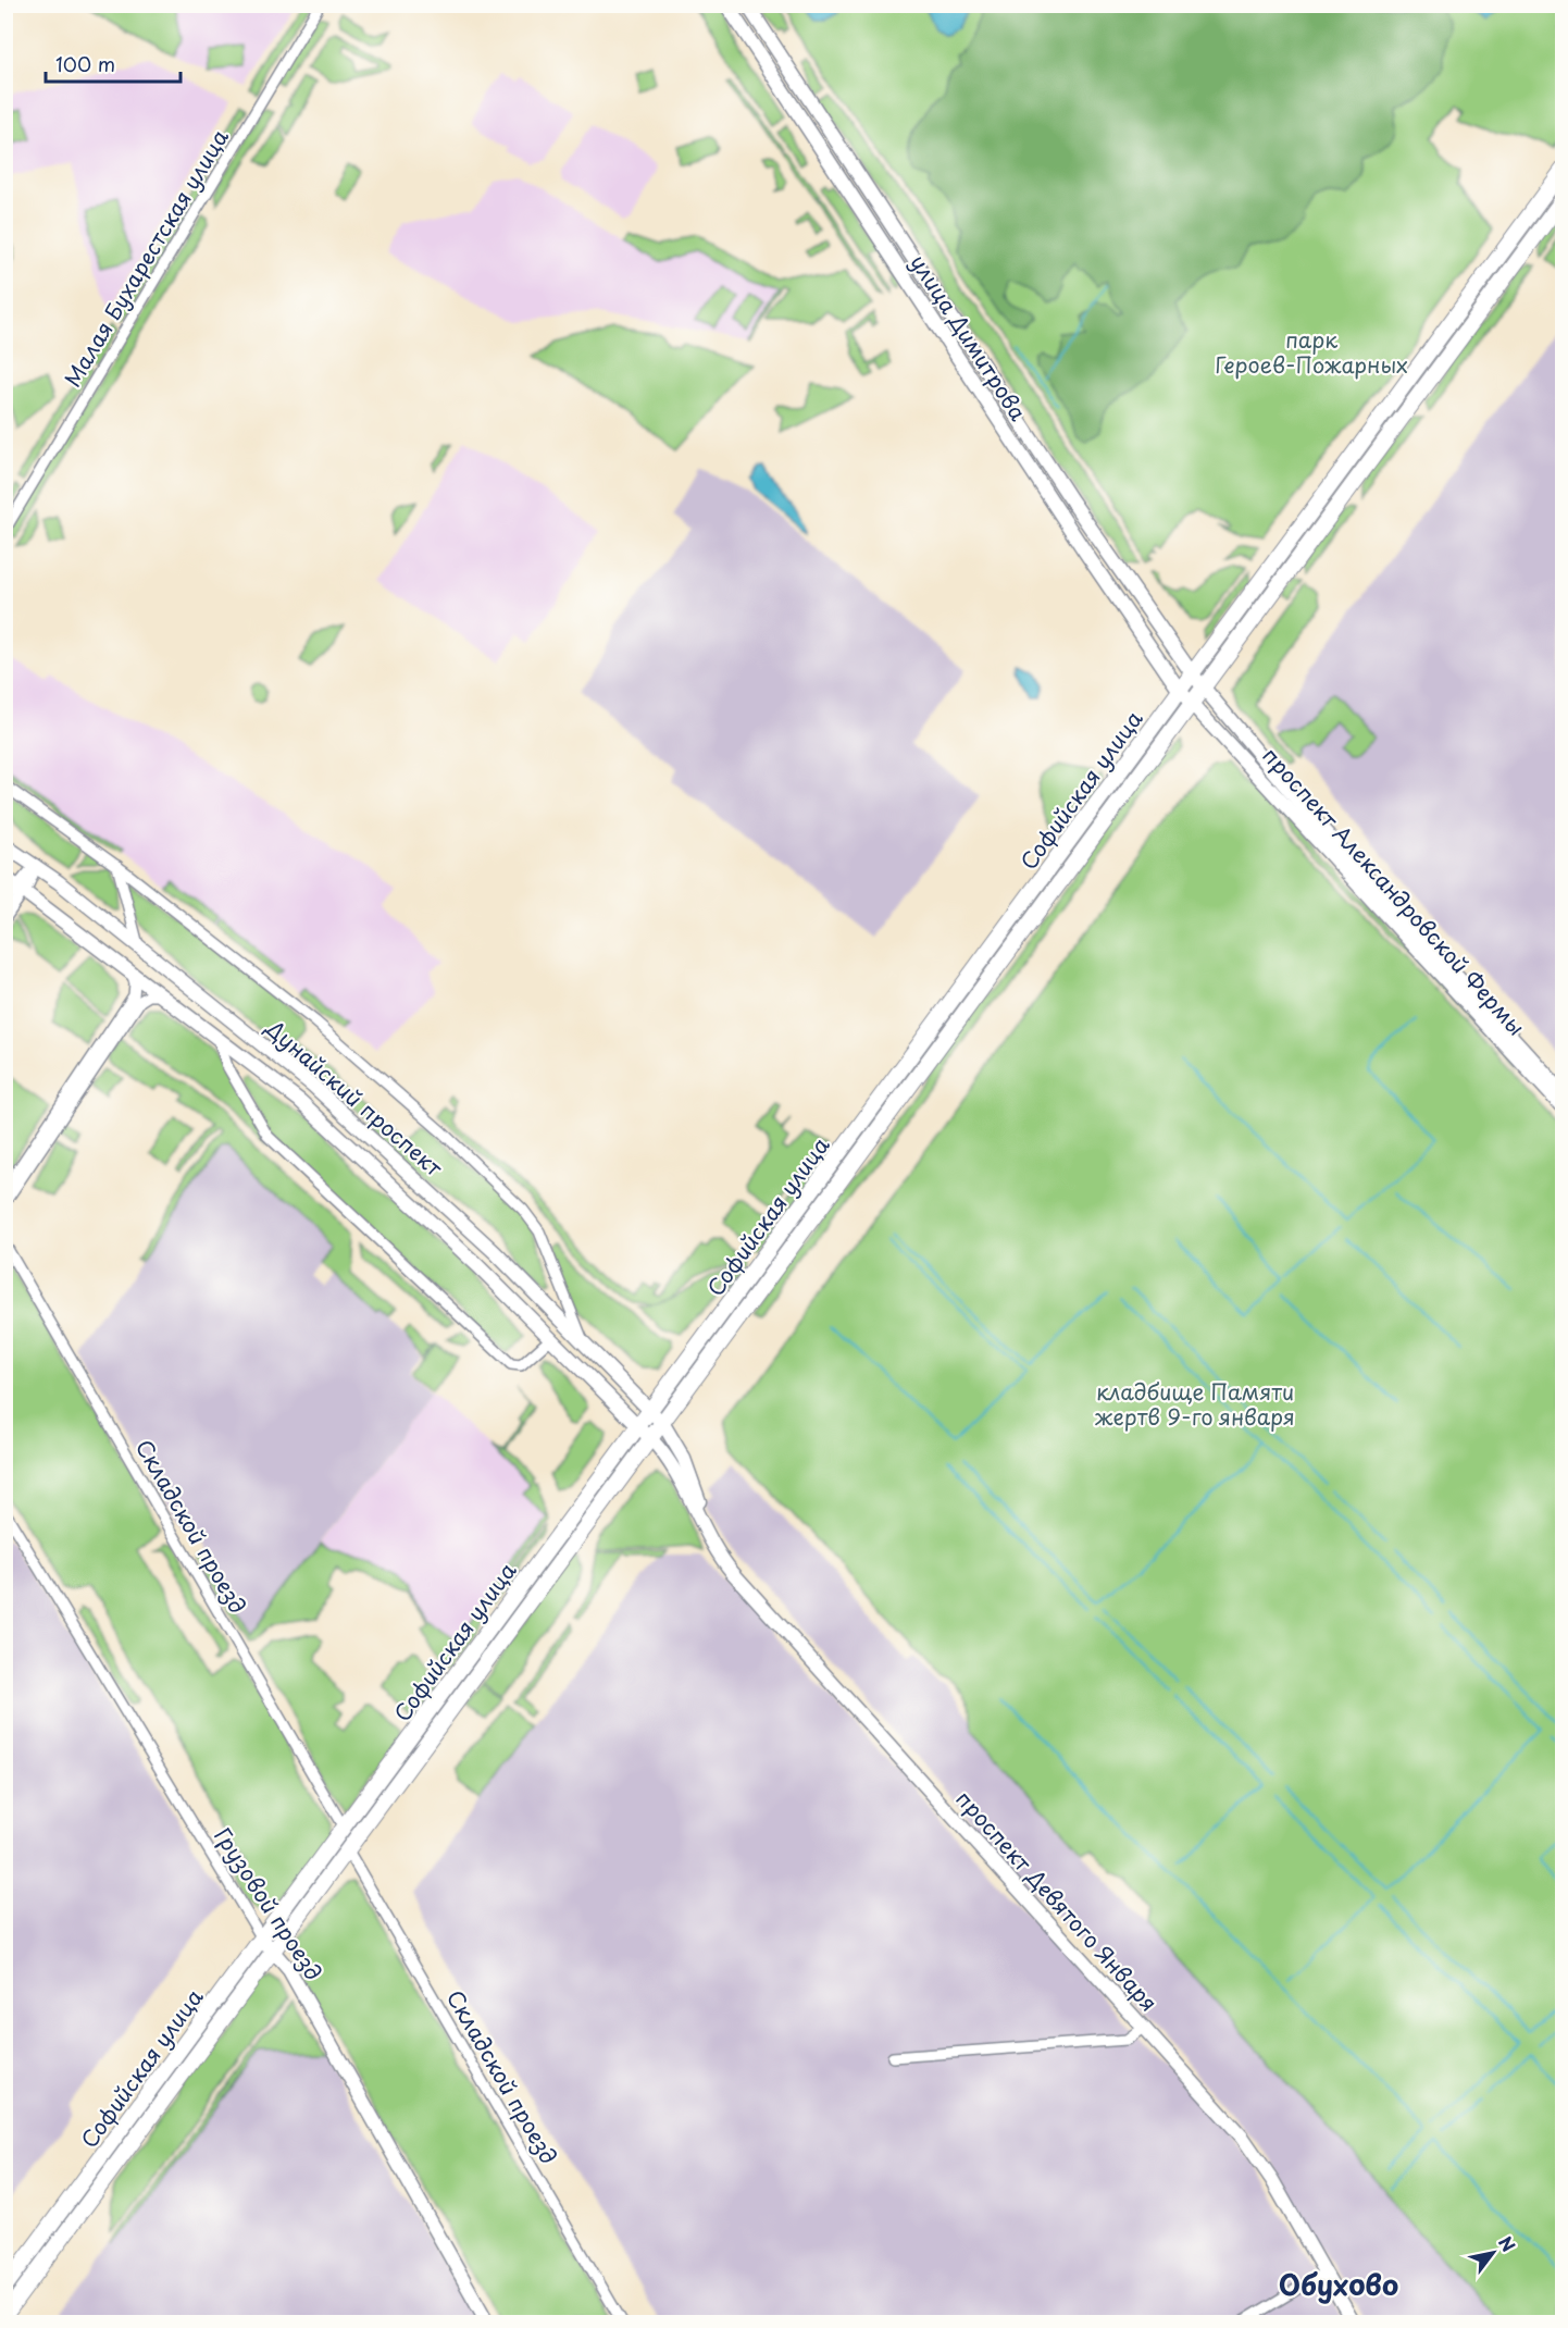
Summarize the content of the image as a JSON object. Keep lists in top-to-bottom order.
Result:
{
  "streets": {
    "main road": ["Софийская улица"],
    "street": [
      "Малая Бухарестская улица",
      "улица Димитрова",
      "проспект Александровской Фермы",
      "Дунайский проспект",
      "Складской проезд",
      "проспект Девятого Января",
      "Грузовой проезд"
    ]
  },
  "crossings": [
    ["улица Димитрова", "Софийская улица"],
    ["улица Димитрова", "проспект Александровской Фермы"],
    ["Софийская улица", "проспект Александровской Фермы"],
    ["Софийская улица", "Дунайский проспект"],
    ["Софийская улица", "Складской проезд"],
    ["Софийская улица", "проспект Девятого Января"],
    ["Софийская улица", "Грузовой проезд"],
    ["Дунайский проспект", "проспект Девятого Января"]
  ],
  "districts": ["Обухово"],
  "parks": ["парк Героев-Пожарных", "кладбище Памяти жертв 9-го января"],
  "scale_bar": "100 m",
  "north": "top right"
}
